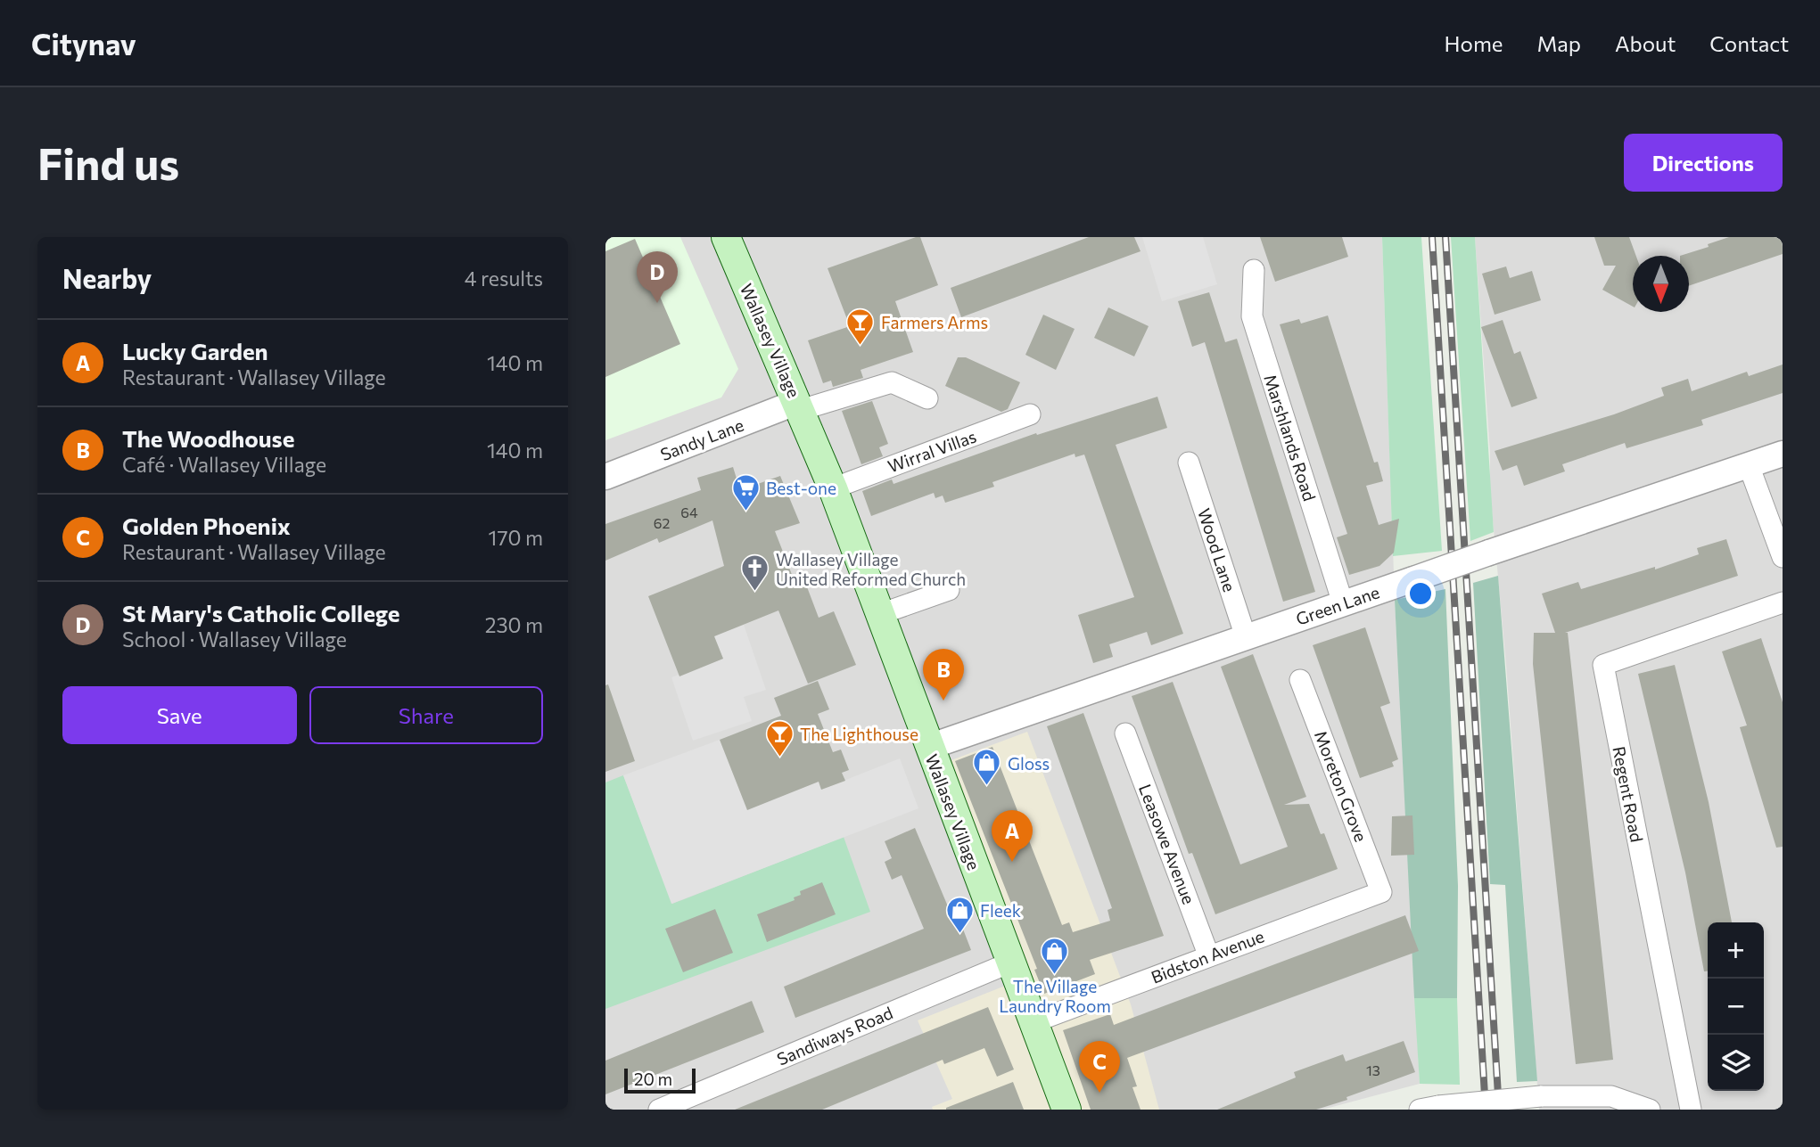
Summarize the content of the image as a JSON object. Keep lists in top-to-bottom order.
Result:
{
  "streets": {
    "main road": ["Wallasey Village"],
    "street": [
      "Marshlands Road",
      "Sandy Lane",
      "Wirral Villas",
      "Wood Lane",
      "Green Lane",
      "Moreton Grove",
      "Regent Road",
      "Leasowe Avenue",
      "Bidston Avenue",
      "Sandiways Road"
    ]
  },
  "crossings": [
    ["Wallasey Village", "Sandy Lane"],
    ["Wallasey Village", "Wirral Villas"],
    ["Wallasey Village", "Green Lane"],
    ["Wallasey Village", "Bidston Avenue"],
    ["Wallasey Village", "Sandiways Road"],
    ["Marshlands Road", "Green Lane"],
    ["Wood Lane", "Green Lane"],
    ["Moreton Grove", "Bidston Avenue"],
    ["Leasowe Avenue", "Bidston Avenue"]
  ],
  "places": {
    "bar": ["Farmers Arms", "The Lighthouse"],
    "supermarket": ["Best-one"],
    "church": ["Wallasey Village United Reformed Church"],
    "shop": ["Gloss", "Fleek", "The Village Laundry Room"]
  },
  "house_numbers": ["64", "62", "13"],
  "scale_bar": "20 m",
  "north": "bottom",
  "page": {
    "header": "Citynav",
    "nav": [
      "Home",
      "Map",
      "About",
      "Contact"
    ],
    "buttons": [
      "Directions",
      ["Save", "Share"]
    ],
    "title": "Find us",
    "heading": ["Nearby", "4 results"],
    "pins": [
      "D",
      "B",
      "A",
      "C"
    ],
    "list": [
      {
        "mark": "A",
        "name": "Lucky Garden",
        "note": "Restaurant · Wallasey Village",
        "value": "140 m"
      },
      {
        "mark": "B",
        "name": "The Woodhouse",
        "note": "Café · Wallasey Village",
        "value": "140 m"
      },
      {
        "mark": "C",
        "name": "Golden Phoenix",
        "note": "Restaurant · Wallasey Village",
        "value": "170 m"
      },
      {
        "mark": "D",
        "name": "St Mary's Catholic College",
        "note": "School · Wallasey Village",
        "value": "230 m"
      }
    ],
    "map_buttons": ["+", "−"],
    "scale": "20 m"
  }
}
